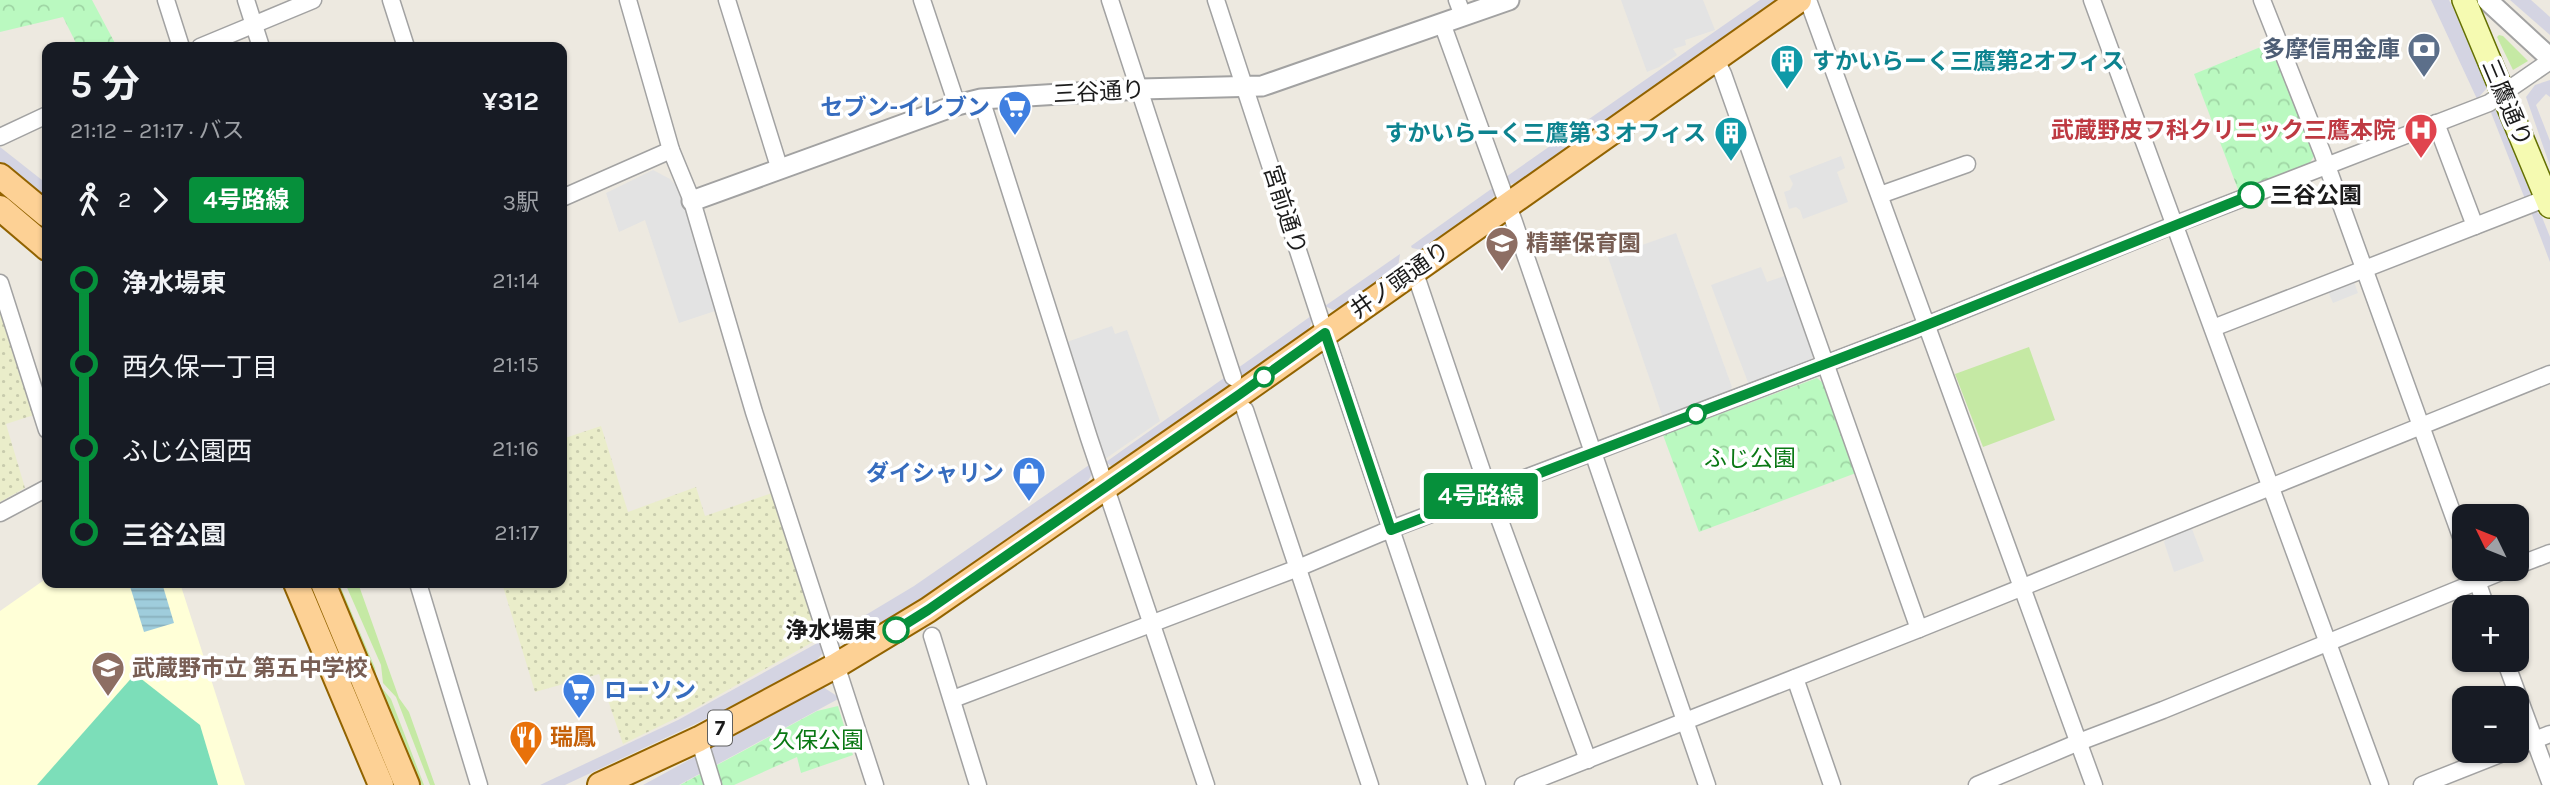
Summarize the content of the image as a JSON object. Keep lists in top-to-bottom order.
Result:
{
  "streets": {
    "main road": ["三鷹通り", "井ノ頭通り", "7"],
    "street": ["三谷通り", "宮前通り"]
  },
  "crossings": [
    ["三谷通り", "宮前通り"],
    ["宮前通り", "井ノ頭通り"]
  ],
  "parks": ["ふじ公園", "久保公園"],
  "places": {
    "bank": ["多摩信用金庫"],
    "building": ["すかいらーく三鷹第2オフィス", "すかいらーく三鷹第３オフィス"],
    "supermarket": ["セブン-イレブン", "ローソン"],
    "hospital": ["武蔵野皮フ科クリニック三鷹本院"],
    "other": ["三谷公園", "浄水場東"],
    "school or university": ["精華保育園", "武蔵野市立 第五中学校"],
    "shop": ["ダイシャリン"],
    "restaurant": ["瑞鳳"]
  },
  "lines": ["bus line 4号路線"],
  "north": "top left",
  "page": {
    "on_map": "4号路線",
    "heading": ["5 分", "21:12 – 21:17 · バス", "¥312"],
    "legs": ["2", "4号路線", "3駅"],
    "list": [
      {
        "name": "浄水場東",
        "value": "21:14"
      },
      {
        "name": "西久保一丁目",
        "value": "21:15"
      },
      {
        "name": "ふじ公園西",
        "value": "21:16"
      },
      {
        "name": "三谷公園",
        "value": "21:17"
      }
    ],
    "map_buttons": ["+", "−"]
  }
}
